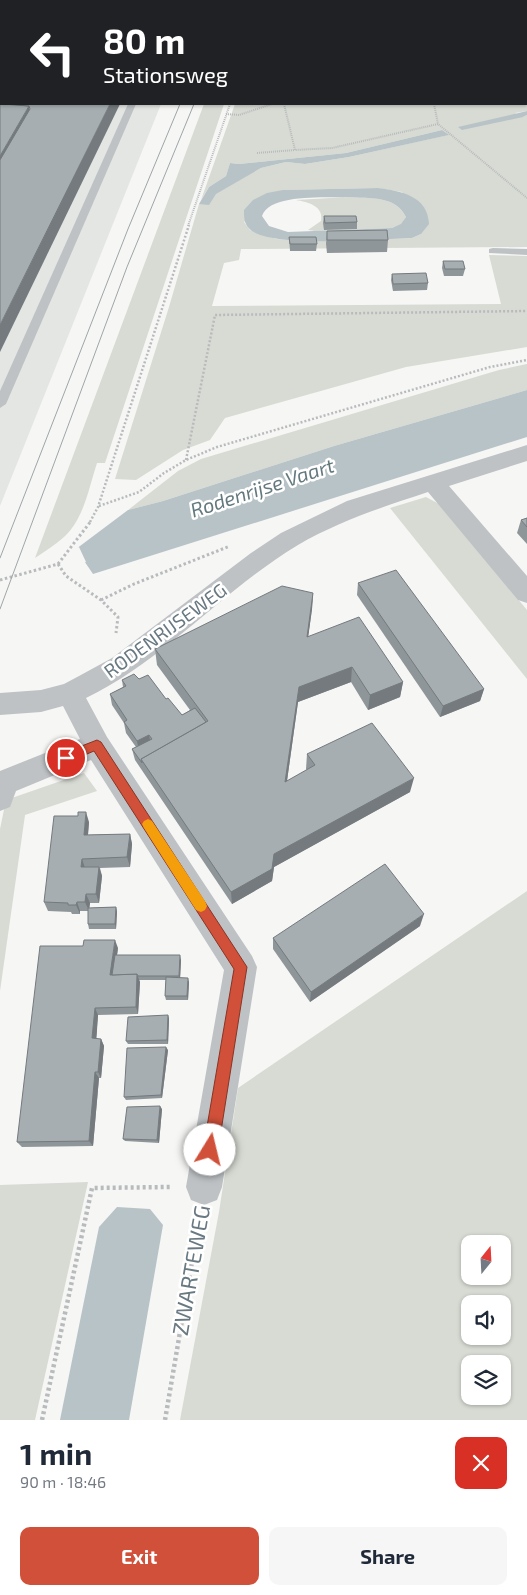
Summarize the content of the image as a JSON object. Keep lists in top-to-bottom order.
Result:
{
  "streets": {
    "street": ["RODENRIJSEWEG", "ZWARTEWEG"]
  },
  "crossings": [
    ["RODENRIJSEWEG", "ZWARTEWEG"]
  ],
  "water": ["Rodenrijse Vaart"],
  "north": "top",
  "page": {
    "turn": ["80 m", "Stationsweg"],
    "heading": ["1 min", "90 m · 18:46"],
    "buttons": ["Exit", "Share"]
  }
}
